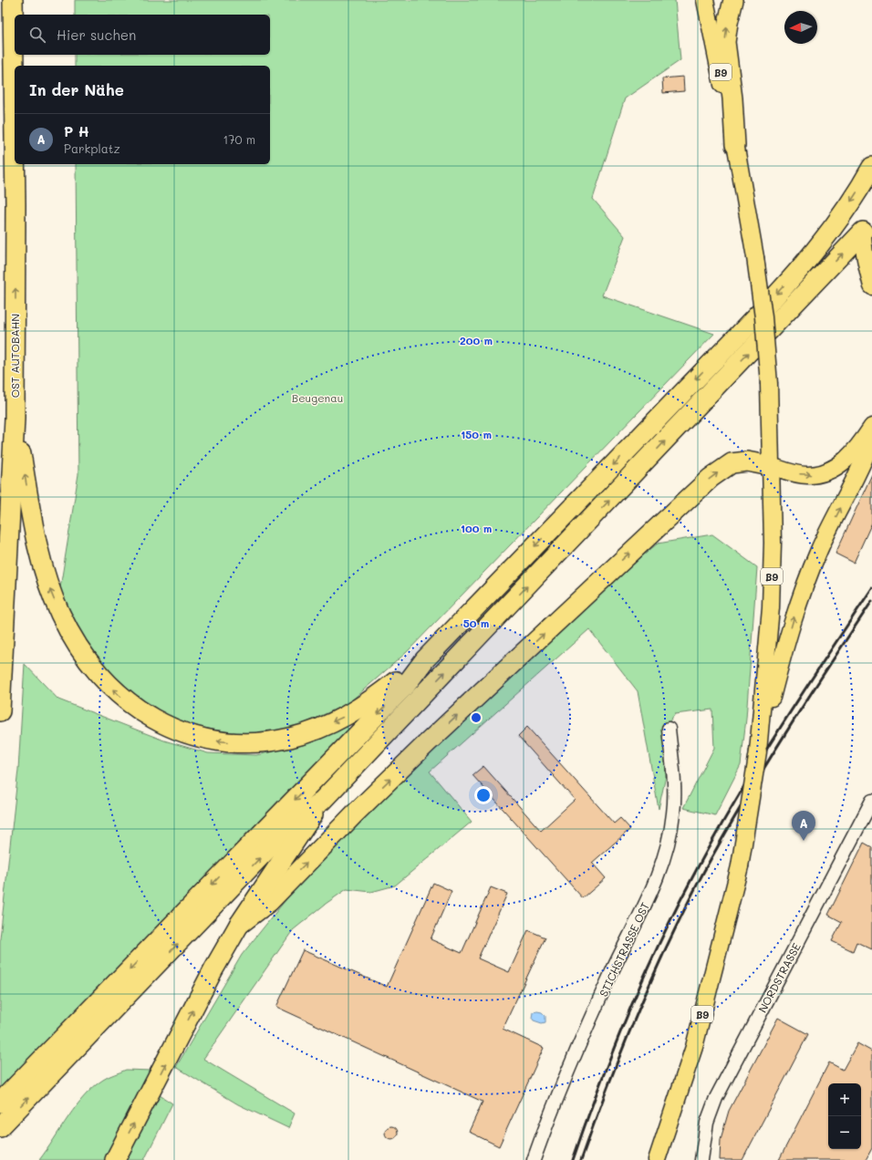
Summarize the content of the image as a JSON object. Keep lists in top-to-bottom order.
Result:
{
  "streets": {
    "highway": ["OST AUTOBAHN"],
    "main road": ["B9"],
    "street": ["STICHSTRASSE OST", "NORDSTRASSE"]
  },
  "one_way": ["OST AUTOBAHN"],
  "parks": ["Beugenau"],
  "north": "left",
  "page": {
    "search": "Hier suchen",
    "heading": "In der Nähe",
    "list": [
      {
        "mark": "A",
        "name": "P H",
        "note": "Parkplatz",
        "value": "170 m"
      }
    ],
    "pins": "A",
    "map_buttons": ["+", "−"]
  },
  "rings": [
    "200 m",
    "150 m",
    "100 m",
    "50 m"
  ]
}
